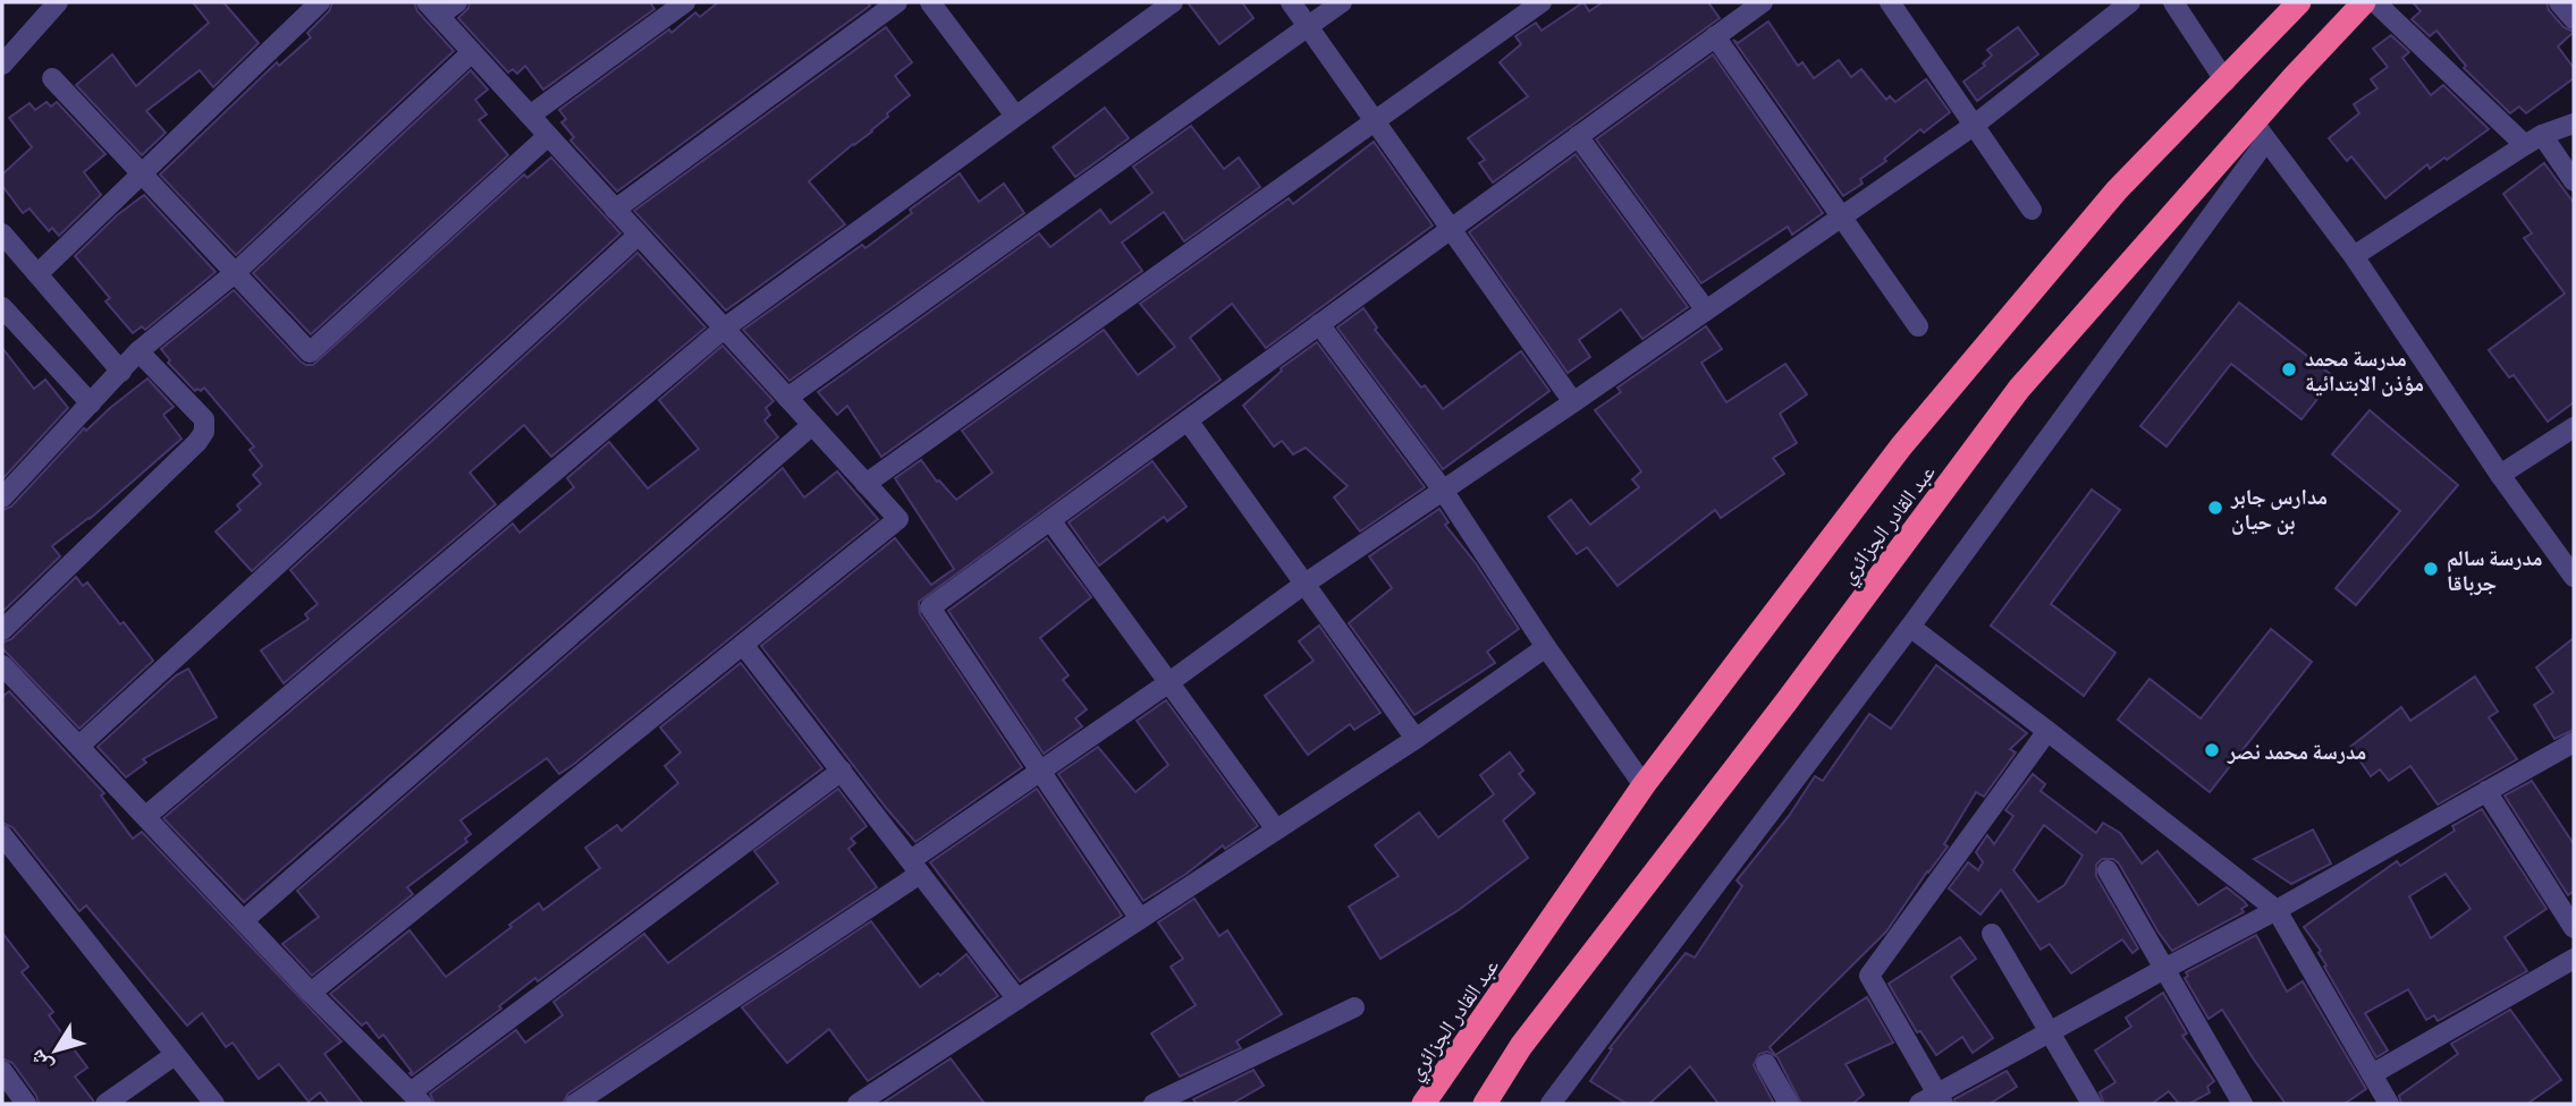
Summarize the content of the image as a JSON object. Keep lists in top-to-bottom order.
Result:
{
  "streets": {
    "highway": ["عبد القادر الجزائري"]
  },
  "places": [
    "مدرسة محمد مؤذن الابتدائية",
    "مدارس جابر بن حيان",
    "مدرسة سالم جرباقا",
    "مدرسة محمد نصر"
  ],
  "north": "bottom left"
}
